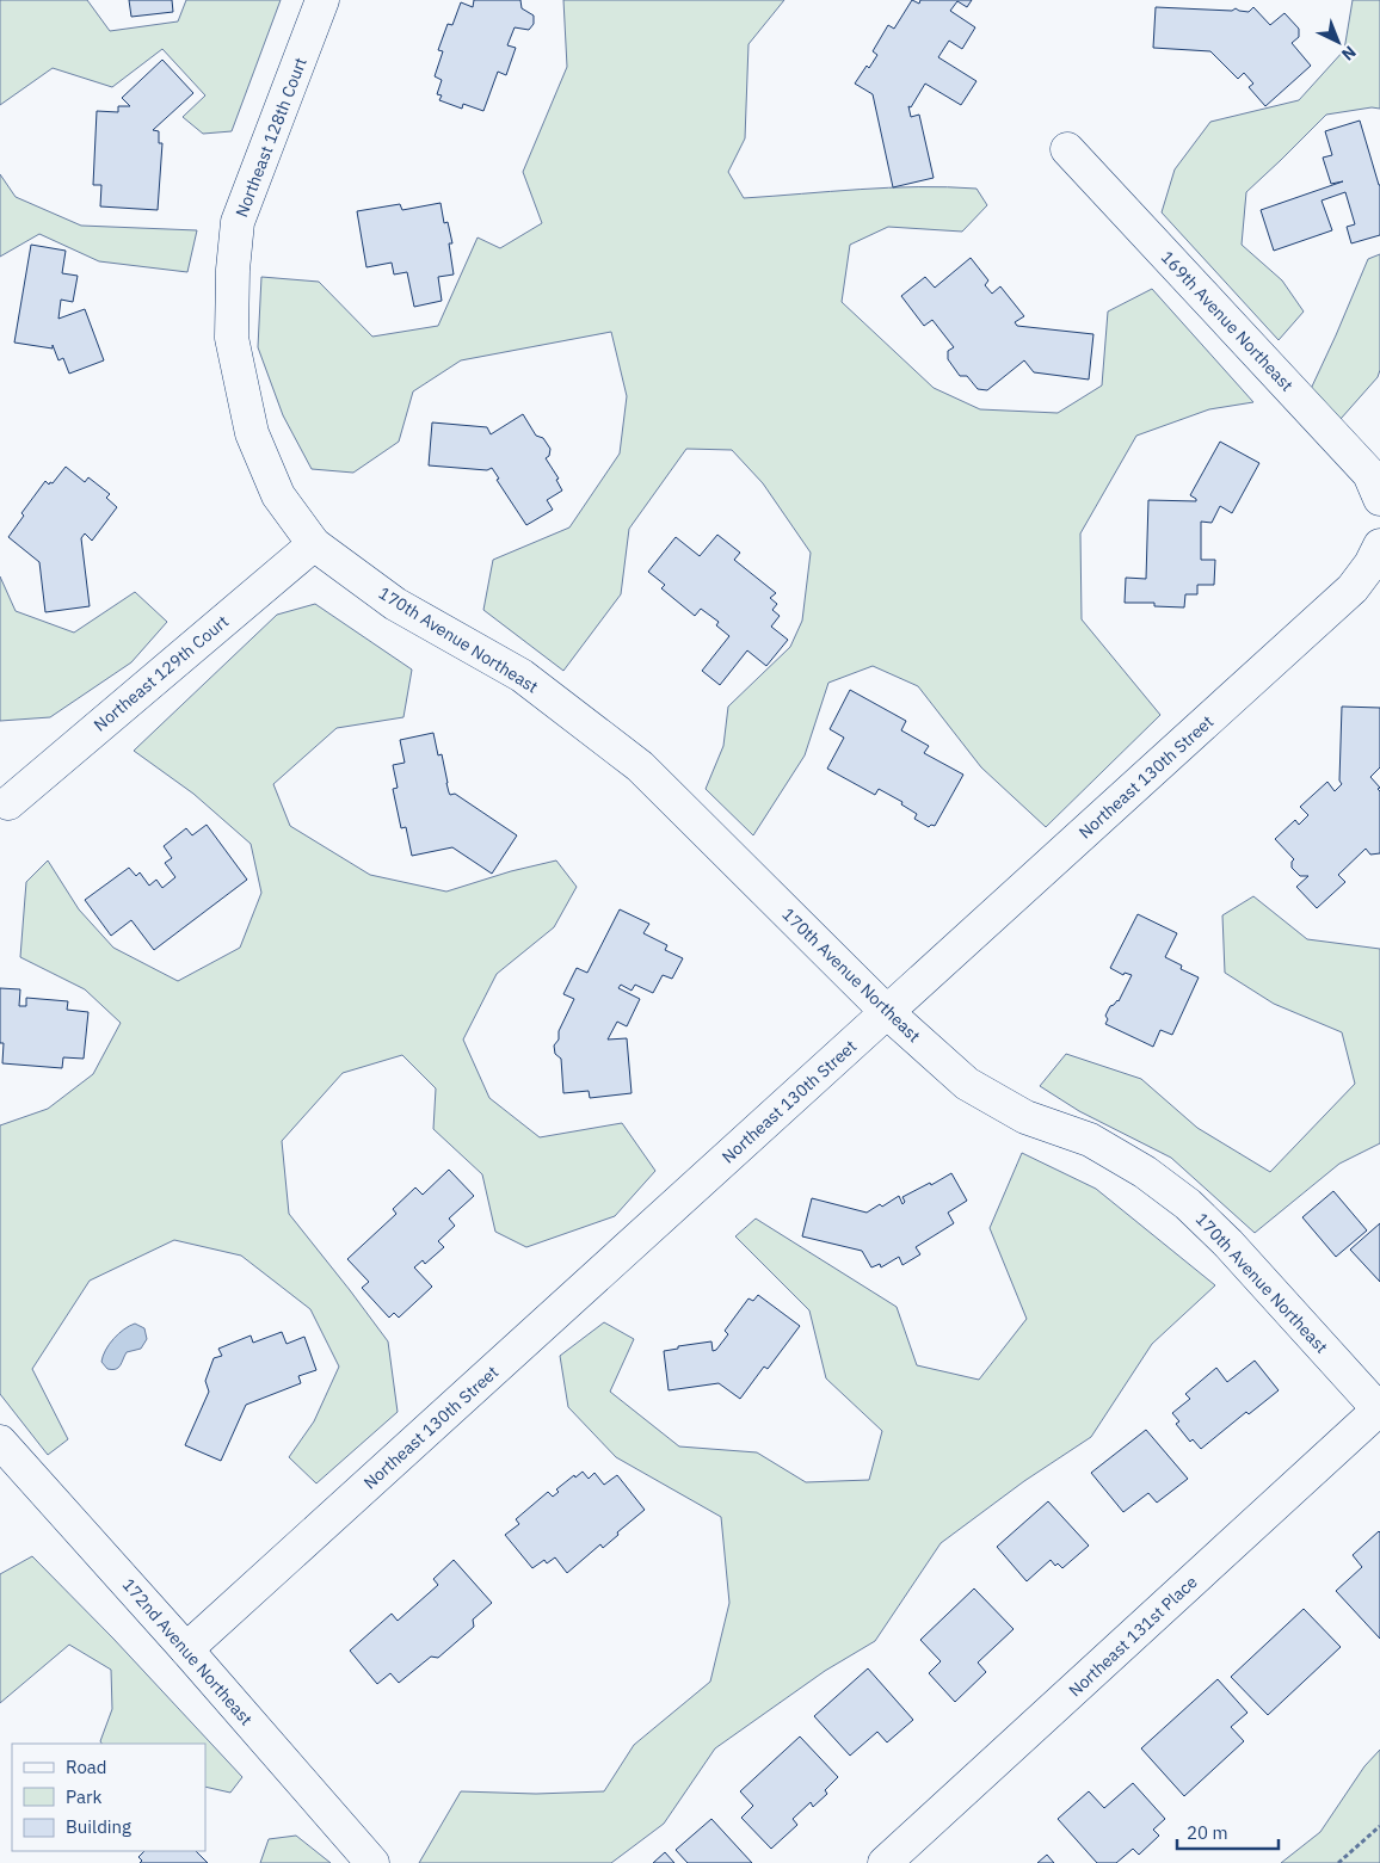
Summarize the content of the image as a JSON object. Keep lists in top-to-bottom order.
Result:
{
  "streets": {
    "street": [
      "Northeast 128th Court",
      "169th Avenue Northeast",
      "170th Avenue Northeast",
      "Northeast 129th Court",
      "Northeast 130th Street",
      "Northeast 131st Place",
      "172nd Avenue Northeast"
    ]
  },
  "crossings": [
    ["Northeast 128th Court", "170th Avenue Northeast"],
    ["Northeast 128th Court", "Northeast 129th Court"],
    ["170th Avenue Northeast", "Northeast 129th Court"],
    ["170th Avenue Northeast", "Northeast 130th Street"],
    ["170th Avenue Northeast", "Northeast 131st Place"],
    ["Northeast 130th Street", "172nd Avenue Northeast"]
  ],
  "legend": ["Road", "Park", "Building"],
  "scale_bar": "20 m",
  "north": "bottom right"
}
